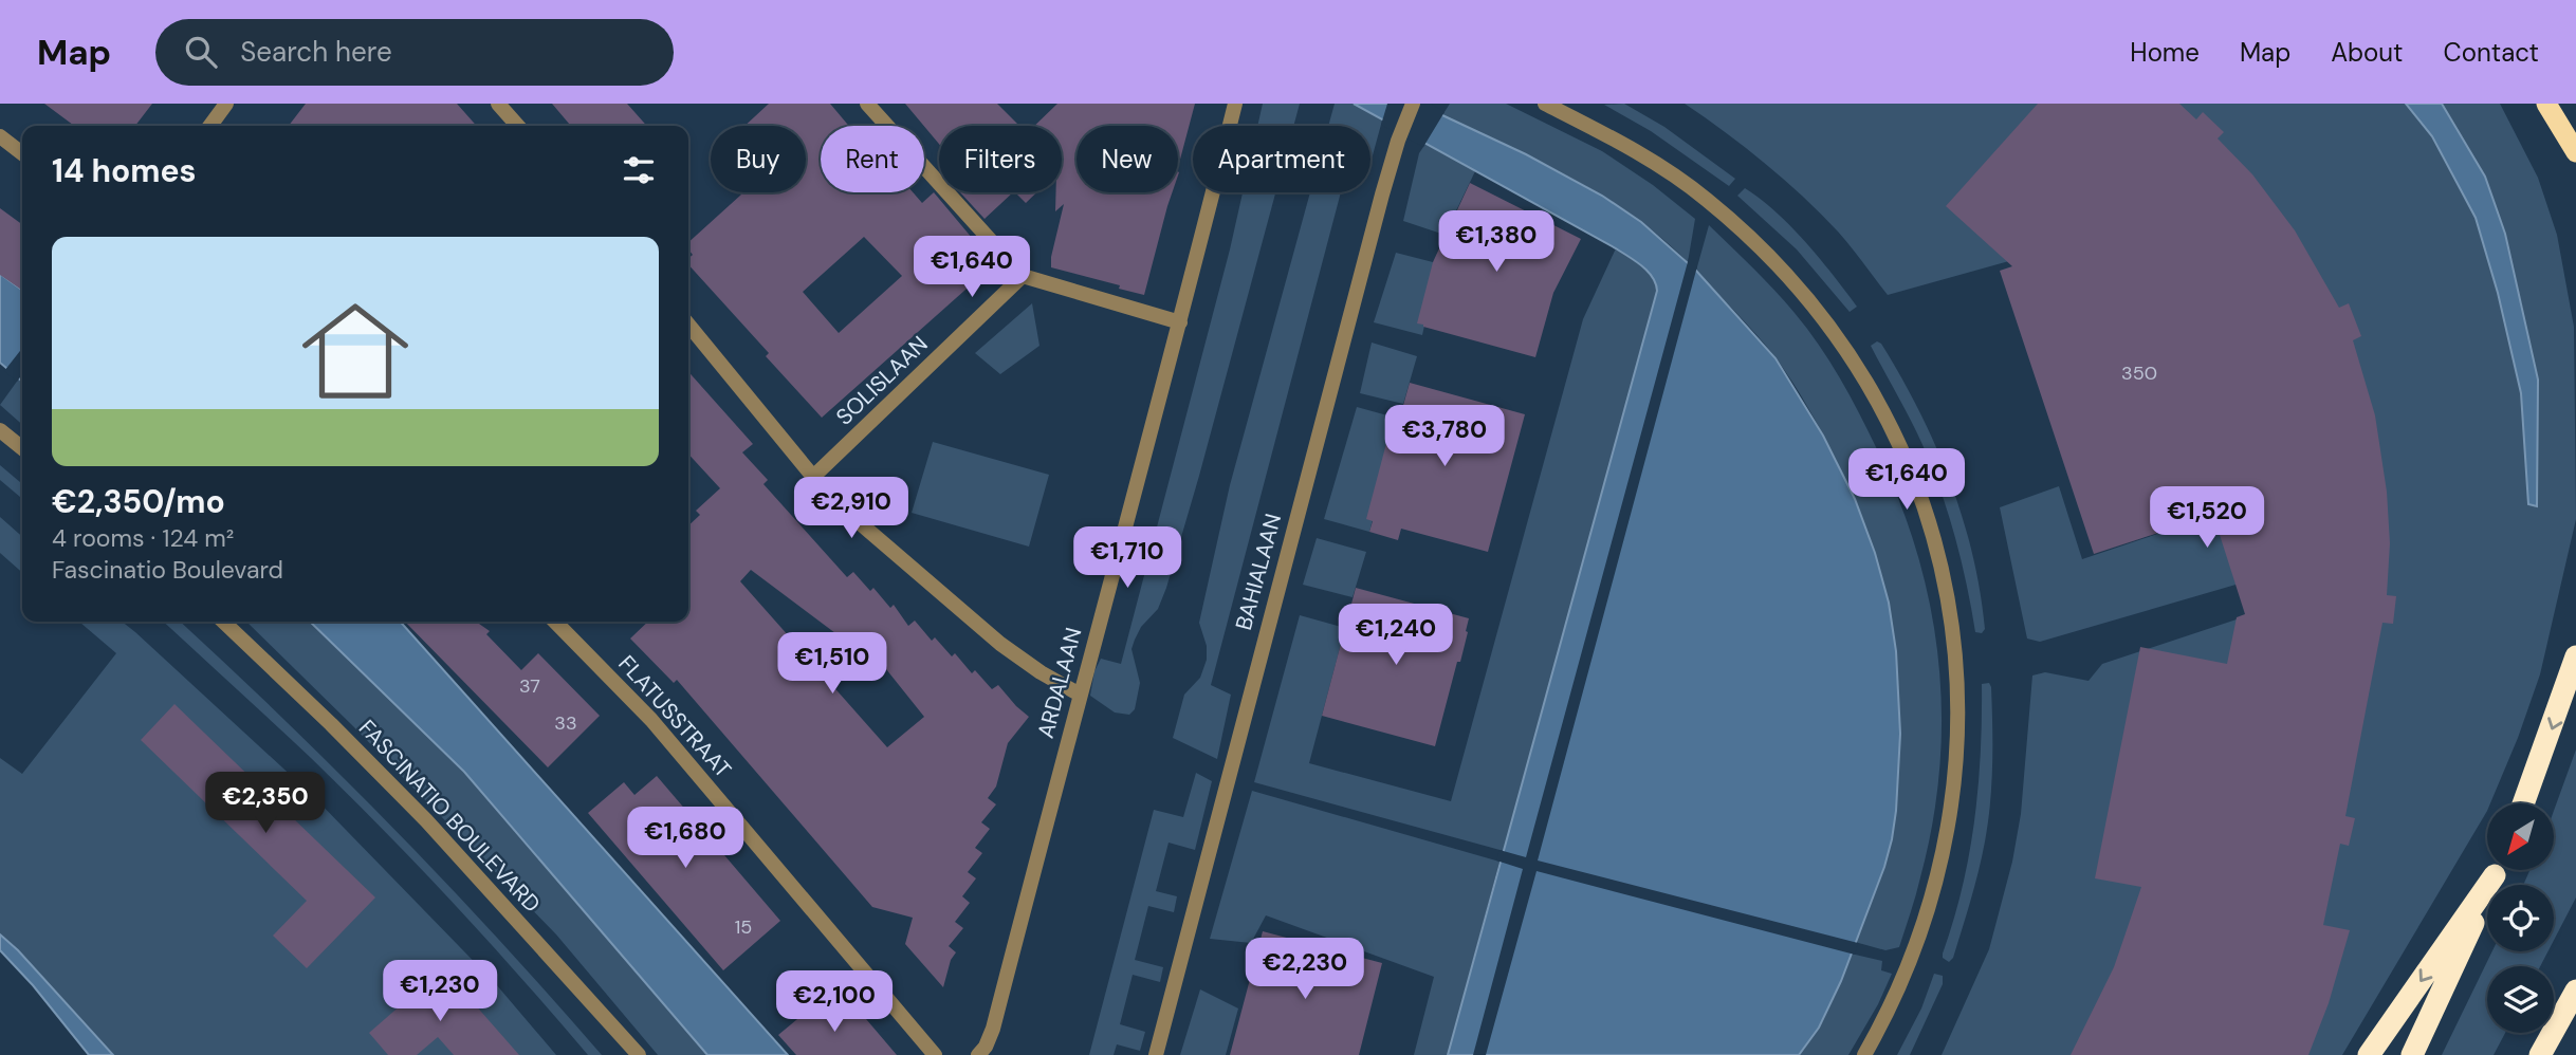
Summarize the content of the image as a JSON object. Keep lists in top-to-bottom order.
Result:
{
  "streets": {
    "street": [
      "SOLISLAAN",
      "BAHIALAAN",
      "ARDALAAN",
      "FLATUSSTRAAT",
      "FASCINATIO BOULEVARD"
    ]
  },
  "house_numbers": [
    "350",
    "37",
    "33",
    "15"
  ],
  "north": "bottom left",
  "page": {
    "header": "Map",
    "search": "Search here",
    "nav": [
      "Home",
      "Map",
      "About",
      "Contact"
    ],
    "chip": [
      "Buy",
      "Rent",
      "Filters",
      "New",
      "Apartment"
    ],
    "heading": "14 homes",
    "price": [
      "€1,380",
      "€1,640",
      "€3,780",
      "€1,640",
      "€2,910",
      "€1,520",
      "€1,710",
      "€1,240",
      "€1,510",
      "€2,350",
      "€1,680",
      "€2,230",
      "€1,230",
      "€2,100"
    ],
    "list": [
      {
        "name": "€2,350/mo",
        "note": "4 rooms · 124 m² · Fascinatio Boulevard"
      }
    ]
  }
}
